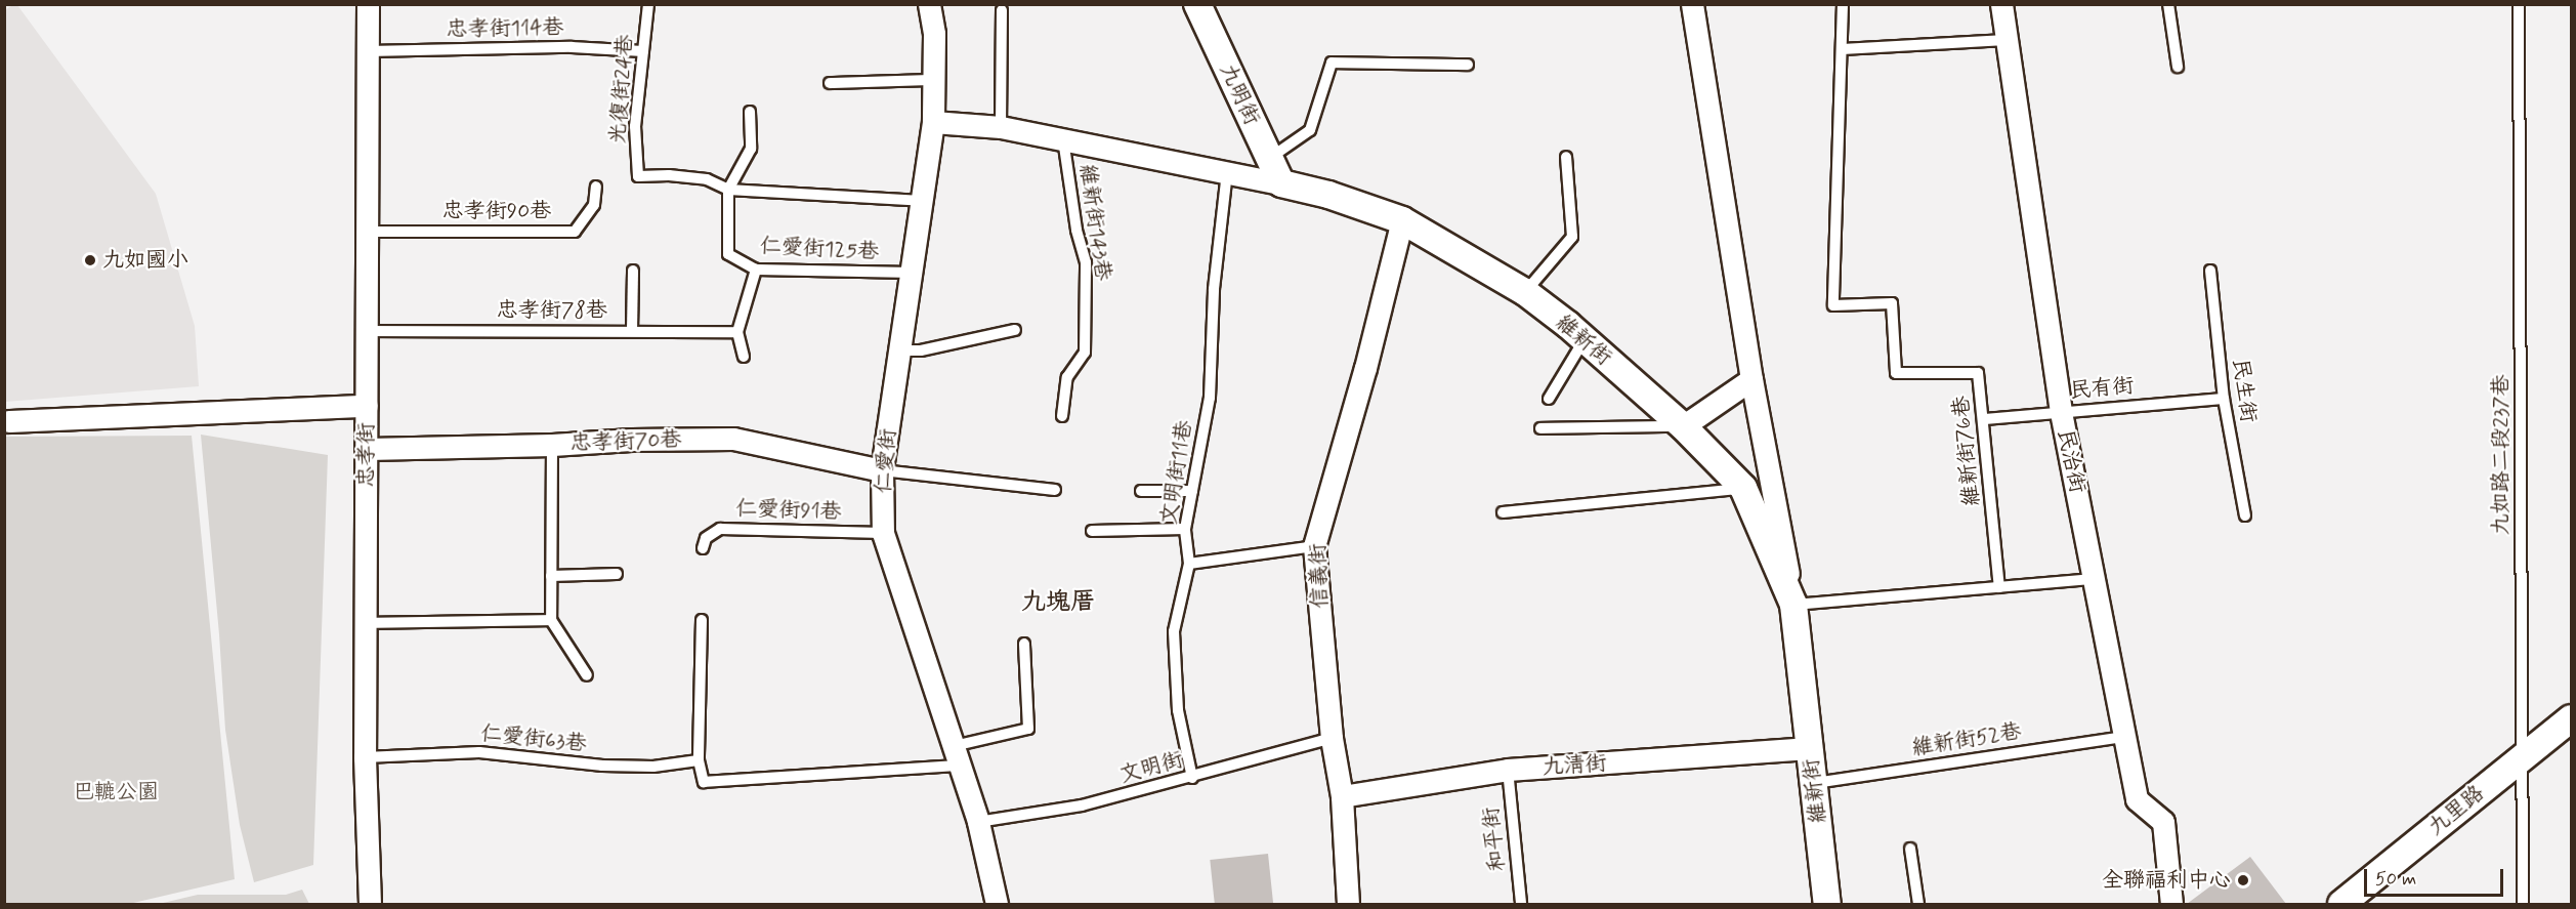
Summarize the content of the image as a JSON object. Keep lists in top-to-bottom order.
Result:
{
  "streets": {
    "street": [
      "九明街",
      "維新街",
      "忠孝街70巷",
      "忠孝街",
      "仁愛街",
      "民治街",
      "信義街",
      "九清街",
      "九里路"
    ],
    "lane": [
      "忠孝街114巷",
      "光復街24巷",
      "忠孝街90巷",
      "維新街143巷",
      "仁愛街125巷",
      "忠孝街78巷",
      "民有街",
      "民生街",
      "維新街76巷",
      "九如路二段237巷",
      "文明街11巷",
      "仁愛街91巷",
      "仁愛街63巷",
      "維新街52巷",
      "文明街",
      "和平街"
    ]
  },
  "crossings": [
    ["忠孝街114巷", "光復街24巷"],
    ["忠孝街114巷", "忠孝街"],
    ["光復街24巷", "仁愛街125巷"],
    ["九明街", "維新街"],
    ["忠孝街90巷", "忠孝街"],
    ["仁愛街125巷", "仁愛街"],
    ["忠孝街78巷", "忠孝街"],
    ["維新街", "信義街"],
    ["維新街", "維新街52巷"],
    ["維新街", "九清街"],
    ["民有街", "民生街"],
    ["民有街", "維新街76巷"],
    ["民有街", "民治街"],
    ["忠孝街70巷", "忠孝街"],
    ["忠孝街70巷", "仁愛街"],
    ["忠孝街", "仁愛街63巷"],
    ["九如路二段237巷", "九里路"],
    ["仁愛街", "仁愛街91巷"],
    ["仁愛街", "文明街"],
    ["民治街", "維新街52巷"],
    ["文明街11巷", "文明街"],
    ["信義街", "九清街"],
    ["信義街", "文明街"],
    ["九清街", "和平街"]
  ],
  "districts": ["九塊厝"],
  "parks": ["巴轆公園"],
  "places": ["九如國小", "全聯福利中心"],
  "scale_bar": "50 m"
}
